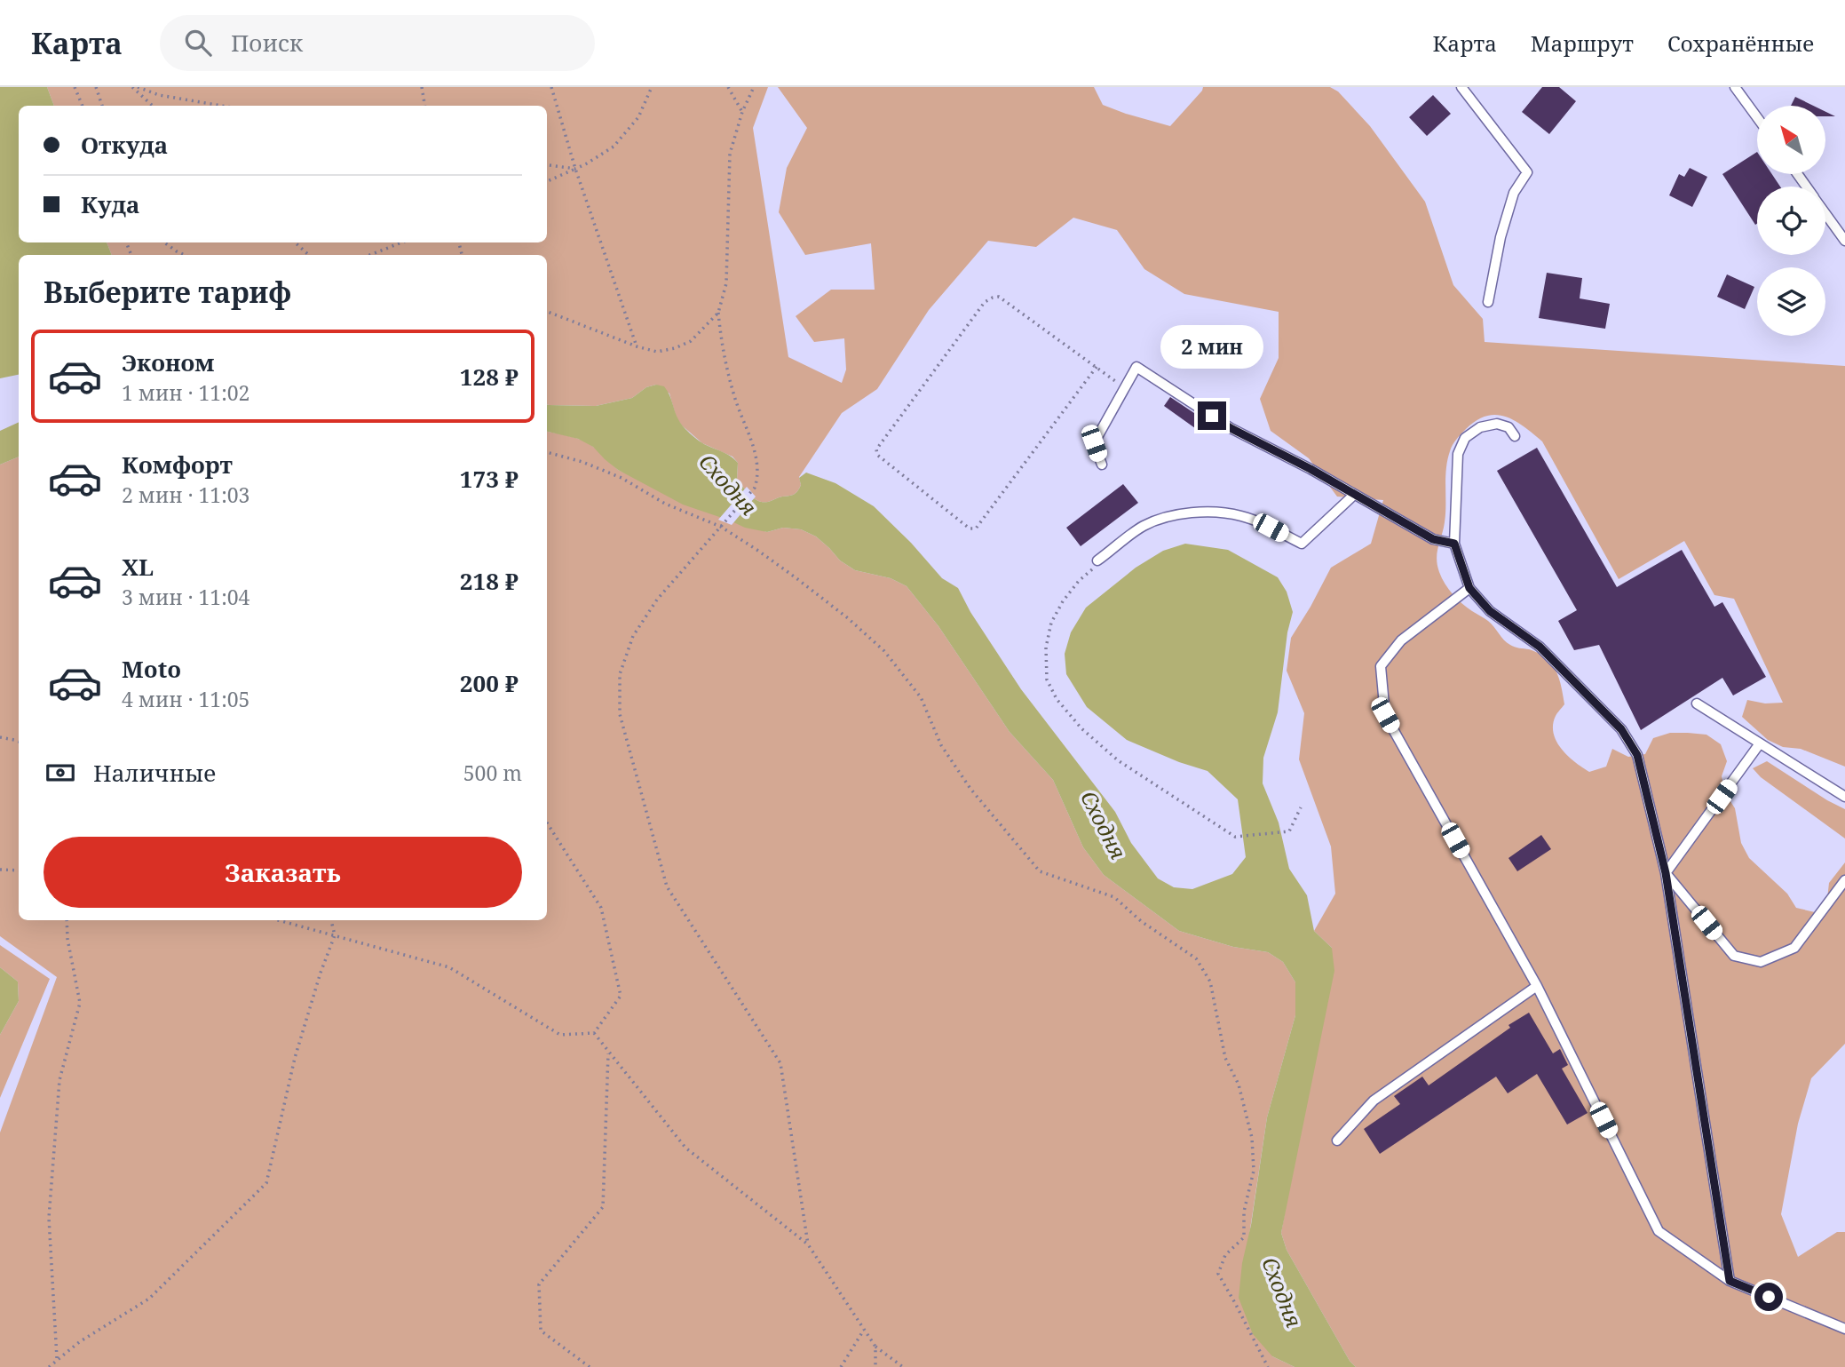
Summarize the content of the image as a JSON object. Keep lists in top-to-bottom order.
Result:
{
  "water": ["Сходня"],
  "north": "top left",
  "page": {
    "header": "Карта",
    "search": "Поиск",
    "nav": ["Карта", "Маршрут", "Сохранённые"],
    "banner": ["Откуда", "Куда"],
    "heading": "Выберите тариф",
    "bubble": "2 мин",
    "list": [
      {
        "name": "Эконом",
        "note": "1 мин · 11:02",
        "value": "128 ₽"
      },
      {
        "name": "Комфорт",
        "note": "2 мин · 11:03",
        "value": "173 ₽"
      },
      {
        "name": "XL",
        "note": "3 мин · 11:04",
        "value": "218 ₽"
      },
      {
        "name": "Moto",
        "note": "4 мин · 11:05",
        "value": "200 ₽"
      }
    ],
    "pay": ["Наличные", "500 m"],
    "buttons": "Заказать"
  }
}
